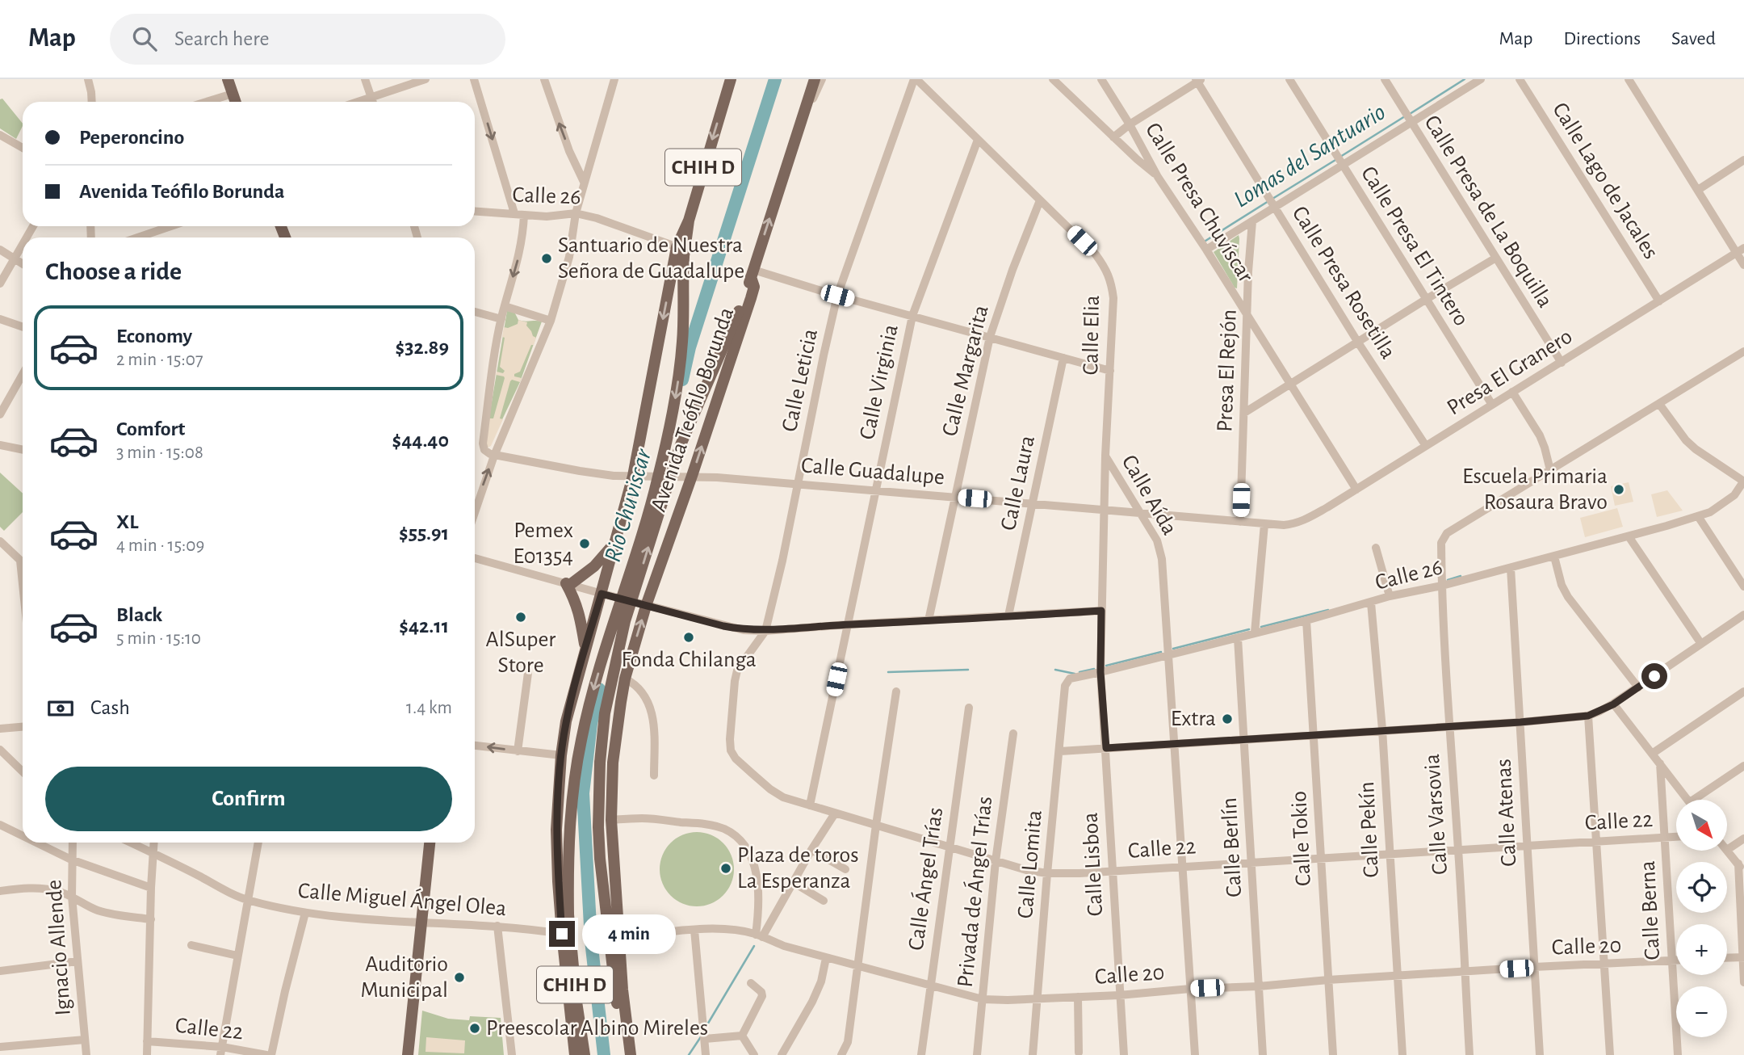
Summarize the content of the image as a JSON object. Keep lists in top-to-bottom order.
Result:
{
  "streets": {
    "main road": ["CHIH D", "Avenida Teófilo Borunda"],
    "street": [
      "Calle Lago de Jacales",
      "Calle 26",
      "Calle Presa Chuvíscar",
      "Calle Presa de La Boquilla",
      "Calle Presa El Tintero",
      "Calle Presa Rosetilla",
      "Calle Elia",
      "Calle Margarita",
      "Presa El Rejón",
      "Presa El Granero",
      "Calle Leticia",
      "Calle Virginia",
      "Calle Guadalupe",
      "Calle Laura",
      "Calle Aída",
      "Calle Atenas",
      "Calle Varsovia",
      "Calle 22",
      "Calle Pekín",
      "Calle Tokio",
      "Calle Berlín",
      "Calle Lomita",
      "Calle Lisboa",
      "Calle Ángel Trías",
      "Privada de Ángel Trías",
      "Calle Miguel Ángel Olea",
      "Calle Berna",
      "Calle 20",
      "Ignacio Allende"
    ]
  },
  "crossings": [
    ["CHIH D", "Calle 26"],
    ["CHIH D", "Avenida Teófilo Borunda"],
    ["Calle Lago de Jacales", "Presa El Granero"],
    ["Calle 26", "Calle Elia"],
    ["Calle 26", "Avenida Teófilo Borunda"],
    ["Calle 26", "Calle Aída"],
    ["Calle 26", "Calle Atenas"],
    ["Calle 26", "Calle Varsovia"],
    ["Calle 26", "Calle Pekín"],
    ["Calle 26", "Calle Tokio"],
    ["Calle 26", "Calle Berlín"],
    ["Calle 26", "Calle Lomita"],
    ["Calle 26", "Calle Lisboa"],
    ["Calle Presa Chuvíscar", "Presa El Rejón"],
    ["Calle Presa Chuvíscar", "Presa El Granero"],
    ["Calle Presa de La Boquilla", "Presa El Granero"],
    ["Calle Presa El Tintero", "Presa El Granero"],
    ["Calle Presa Rosetilla", "Presa El Granero"],
    ["Calle Elia", "Calle Margarita"],
    ["Calle Elia", "Calle Leticia"],
    ["Calle Elia", "Calle Virginia"],
    ["Calle Elia", "Calle Guadalupe"],
    ["Calle Elia", "Calle Aída"],
    ["Calle Elia", "Calle Lisboa"],
    ["Calle Margarita", "Calle Guadalupe"],
    ["Presa El Rejón", "Calle Guadalupe"],
    ["Presa El Granero", "Calle Guadalupe"],
    ["Calle Leticia", "Calle Guadalupe"],
    ["Calle Leticia", "Calle 22"],
    ["Calle Virginia", "Calle Guadalupe"],
    ["Calle Virginia", "Calle 22"],
    ["Avenida Teófilo Borunda", "Calle Guadalupe"],
    ["Avenida Teófilo Borunda", "Calle Miguel Ángel Olea"],
    ["Avenida Teófilo Borunda", "Calle 20"],
    ["Calle Guadalupe", "Calle Laura"],
    ["Calle Guadalupe", "Calle Aída"],
    ["Calle Aída", "Calle 22"],
    ["Calle Aída", "Calle 20"],
    ["Calle Atenas", "Calle 22"],
    ["Calle Atenas", "Calle 20"],
    ["Calle Varsovia", "Calle 22"],
    ["Calle Varsovia", "Calle 20"],
    ["Calle 22", "Calle Pekín"],
    ["Calle 22", "Calle Tokio"],
    ["Calle 22", "Calle Berlín"],
    ["Calle 22", "Calle Lomita"],
    ["Calle 22", "Calle Lisboa"],
    ["Calle 22", "Calle Ángel Trías"],
    ["Calle 22", "Privada de Ángel Trías"],
    ["Calle 22", "Calle Berna"],
    ["Calle Pekín", "Calle 20"],
    ["Calle Tokio", "Calle 20"],
    ["Calle Berlín", "Calle 20"],
    ["Calle Lomita", "Calle 20"],
    ["Calle Lisboa", "Calle 20"],
    ["Calle Ángel Trías", "Calle 20"],
    ["Privada de Ángel Trías", "Calle 20"],
    ["Calle Berna", "Calle 20"]
  ],
  "water": ["Lomas del Santuario", "Rio Chuviscar"],
  "places": [
    "Santuario de Nuestra Señora de Guadalupe",
    "Escuela Primaria Rosaura Bravo",
    "Pemex E01354",
    "AlSuper Store",
    "Fonda Chilanga",
    "Extra",
    "Plaza de toros La Esperanza",
    "Auditorio Municipal",
    "Preescolar Albino Mireles"
  ],
  "north": "bottom right",
  "page": {
    "header": "Map",
    "search": "Search here",
    "nav": ["Map", "Directions", "Saved"],
    "banner": ["Peperoncino", "Avenida Teófilo Borunda"],
    "heading": "Choose a ride",
    "list": [
      {
        "name": "Economy",
        "note": "2 min · 15:07",
        "value": "$32.89"
      },
      {
        "name": "Comfort",
        "note": "3 min · 15:08",
        "value": "$44.40"
      },
      {
        "name": "XL",
        "note": "4 min · 15:09",
        "value": "$55.91"
      },
      {
        "name": "Black",
        "note": "5 min · 15:10",
        "value": "$42.11"
      }
    ],
    "pay": ["Cash", "1.4 km"],
    "buttons": "Confirm",
    "map_buttons": ["+", "−"],
    "bubble": "4 min"
  }
}
